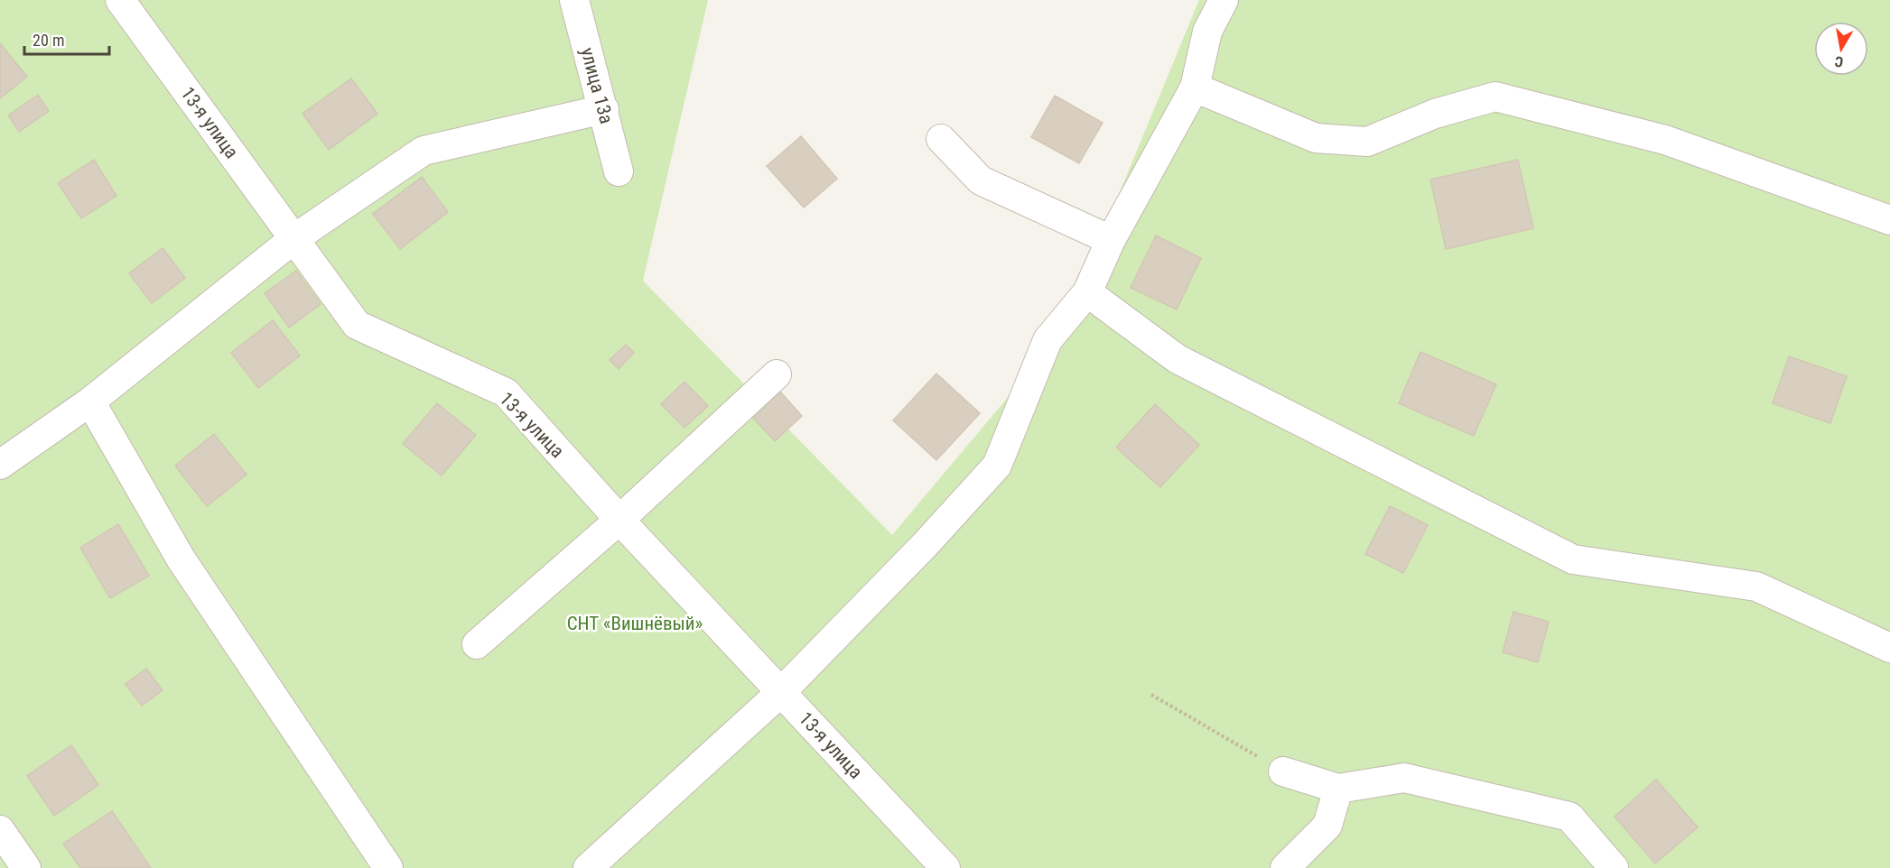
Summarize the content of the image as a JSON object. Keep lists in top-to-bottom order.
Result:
{
  "streets": {
    "street": ["улица 13а", "13-я улица"]
  },
  "parks": ["СНТ «Вишнёвый»"],
  "scale_bar": "20 m",
  "north": "bottom"
}
